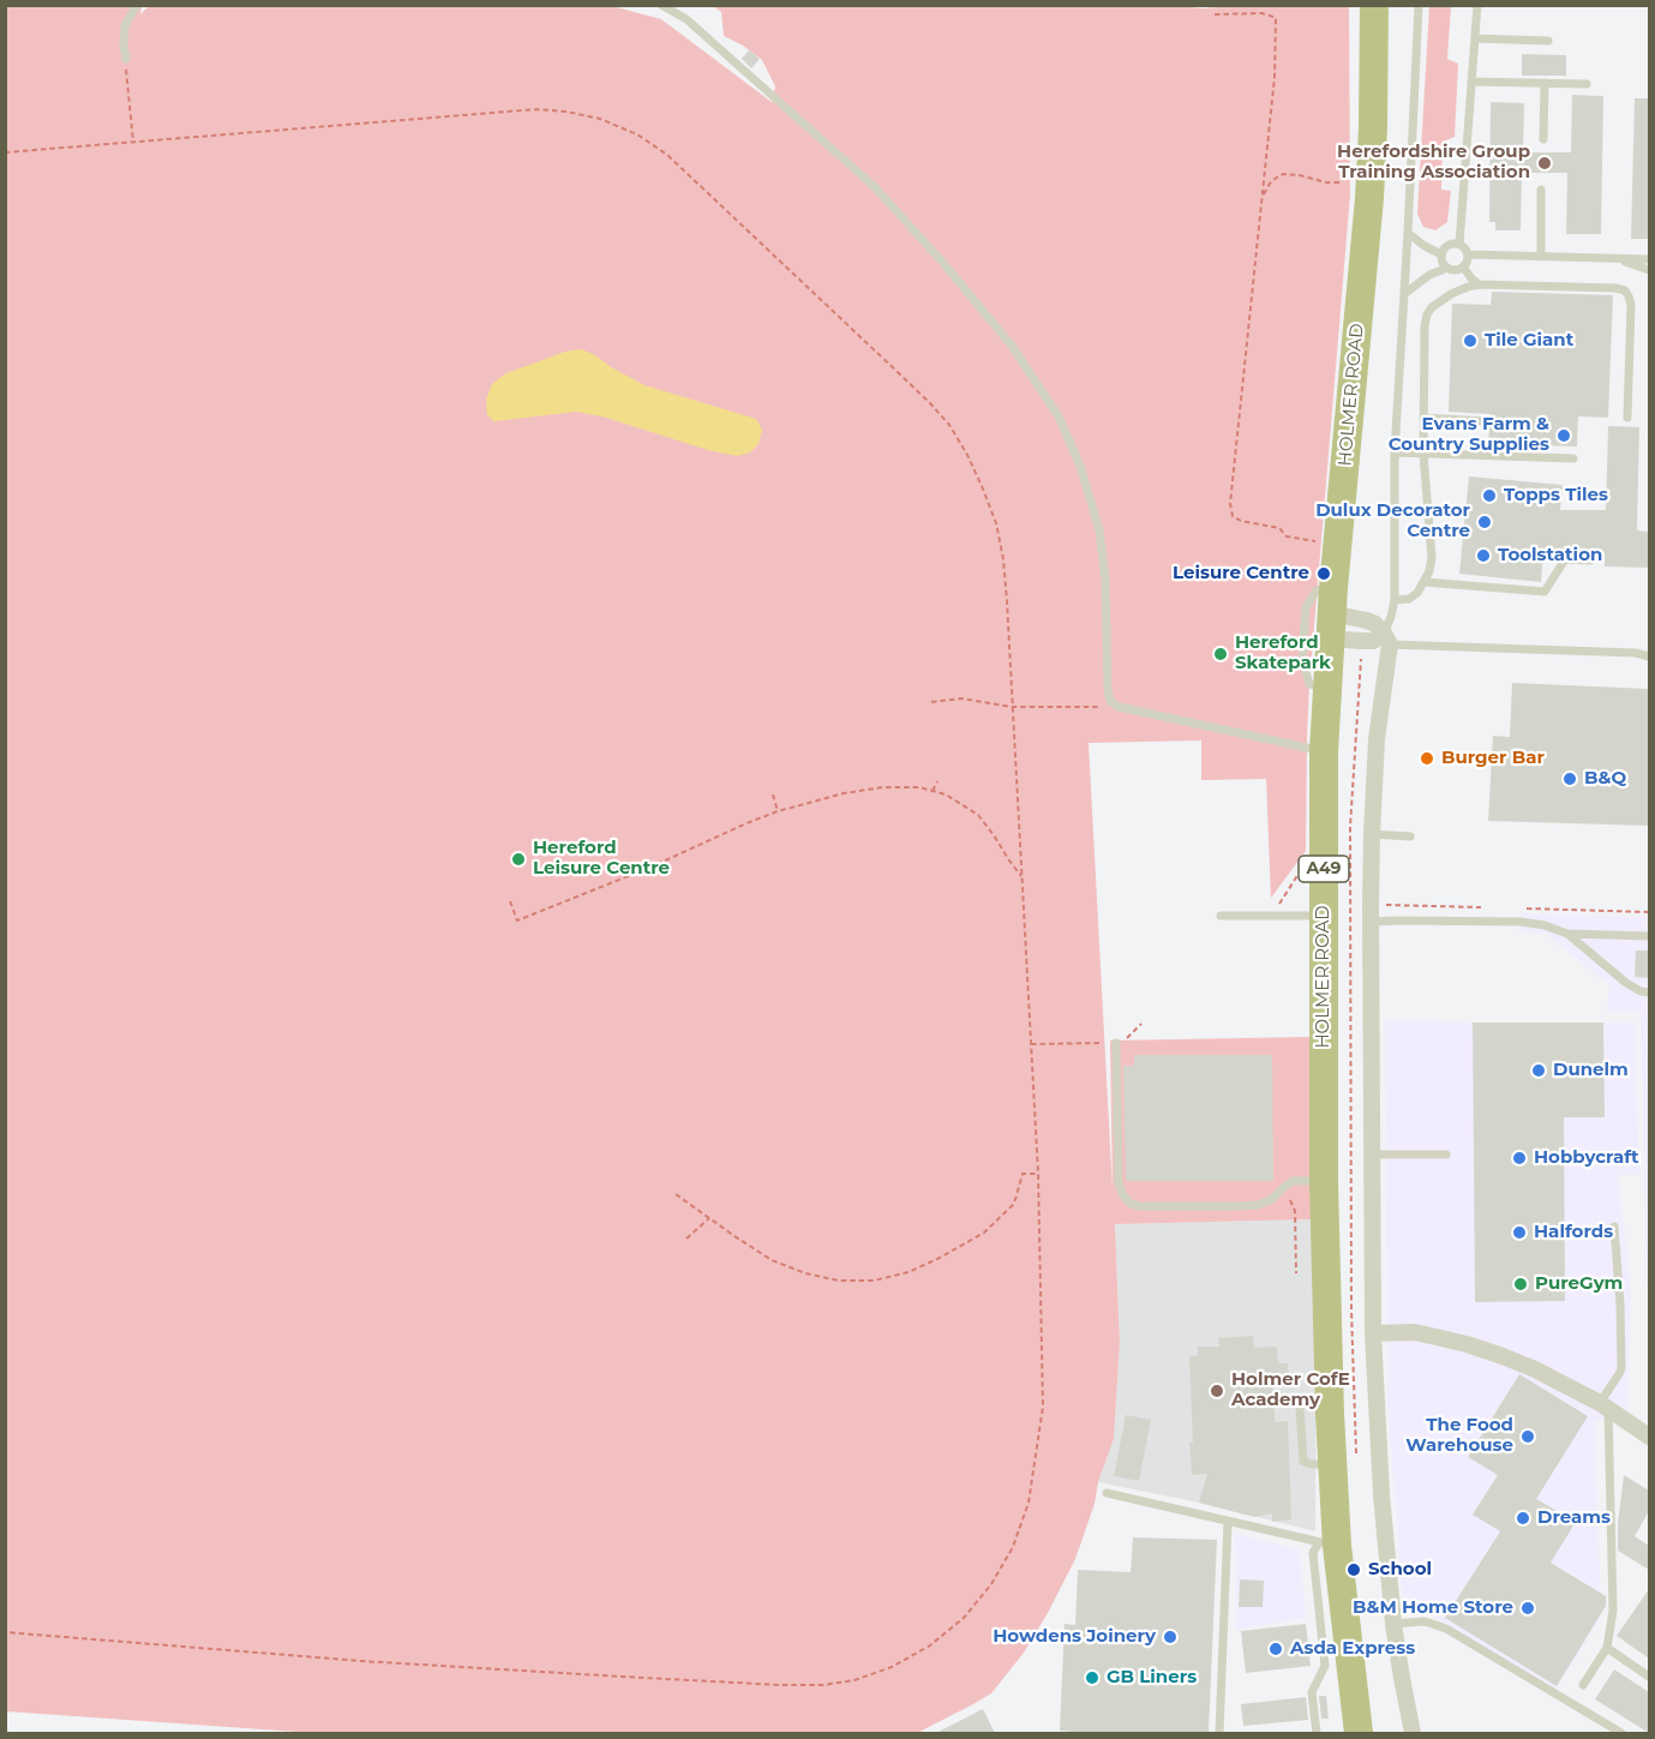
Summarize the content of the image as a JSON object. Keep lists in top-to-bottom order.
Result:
{
  "streets": {
    "highway": ["HOLMER ROAD", "A49"]
  },
  "places": [
    "Herefordshire Group Training Association",
    "Tile Giant",
    "Evans Farm & Country Supplies",
    "Topps Tiles",
    "Dulux Decorator Centre",
    "Toolstation",
    "Leisure Centre",
    "Hereford Skatepark",
    "Burger Bar",
    "B&Q",
    "Hereford Leisure Centre",
    "Dunelm",
    "Hobbycraft",
    "Halfords",
    "PureGym",
    "Holmer CofE Academy",
    "The Food Warehouse",
    "Dreams",
    "School",
    "B&M Home Store",
    "Howdens Joinery",
    "Asda Express",
    "GB Liners"
  ]
}
